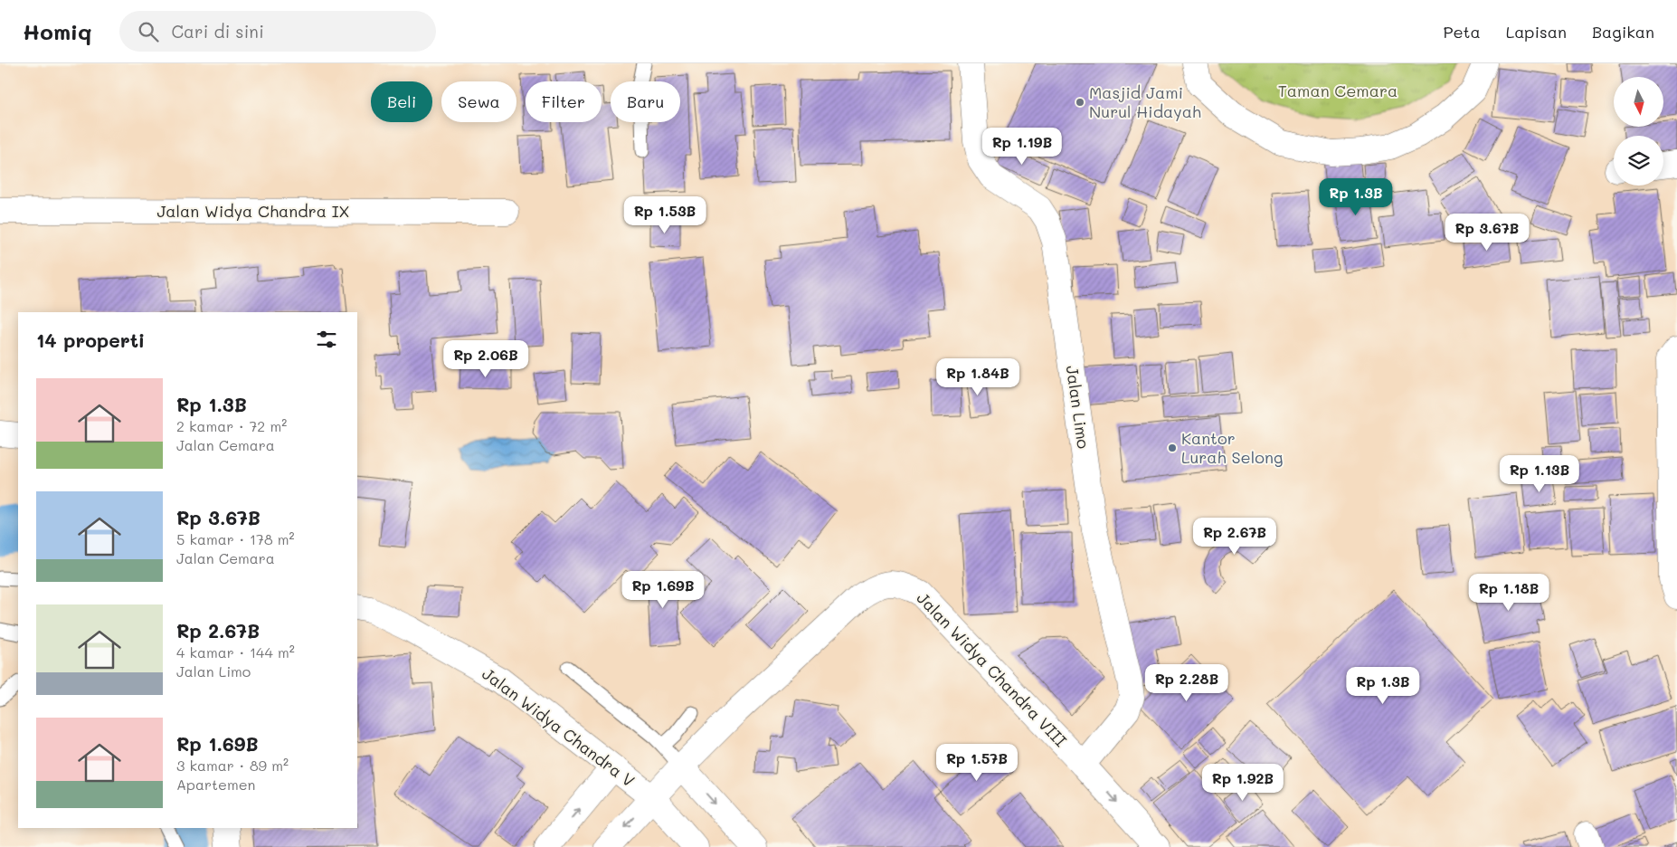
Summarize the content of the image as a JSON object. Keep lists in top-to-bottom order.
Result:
{
  "streets": {
    "street": [
      "Jalan Widya Chandra IX",
      "Jalan Limo",
      "Jalan Widya Chandra VIII",
      "Jalan Widya Chandra V"
    ]
  },
  "crossings": [
    ["Jalan Limo", "Jalan Widya Chandra VIII"],
    ["Jalan Widya Chandra VIII", "Jalan Widya Chandra V"]
  ],
  "parks": ["Taman Cemara"],
  "places": ["Masjid Jami Nurul Hidayah", "Kantor Lurah Selong"],
  "north": "bottom",
  "page": {
    "header": "Homiq",
    "search": "Cari di sini",
    "nav": ["Peta", "Lapisan", "Bagikan"],
    "chip": [
      "Beli",
      "Sewa",
      "Filter",
      "Baru"
    ],
    "price": [
      "Rp 1.19B",
      "Rp 1.3B",
      "Rp 1.53B",
      "Rp 3.67B",
      "Rp 2.06B",
      "Rp 1.84B",
      "Rp 1.13B",
      "Rp 2.67B",
      "Rp 1.69B",
      "Rp 1.18B",
      "Rp 2.28B",
      "Rp 1.3B",
      "Rp 1.57B",
      "Rp 1.92B"
    ],
    "heading": "14 properti",
    "list": [
      {
        "name": "Rp 1.3B",
        "note": "2 kamar · 72 m² · Jalan Cemara"
      },
      {
        "name": "Rp 3.67B",
        "note": "5 kamar · 178 m² · Jalan Cemara"
      },
      {
        "name": "Rp 2.67B",
        "note": "4 kamar · 144 m² · Jalan Limo"
      },
      {
        "name": "Rp 1.69B",
        "note": "3 kamar · 89 m² · Apartemen"
      }
    ]
  }
}
